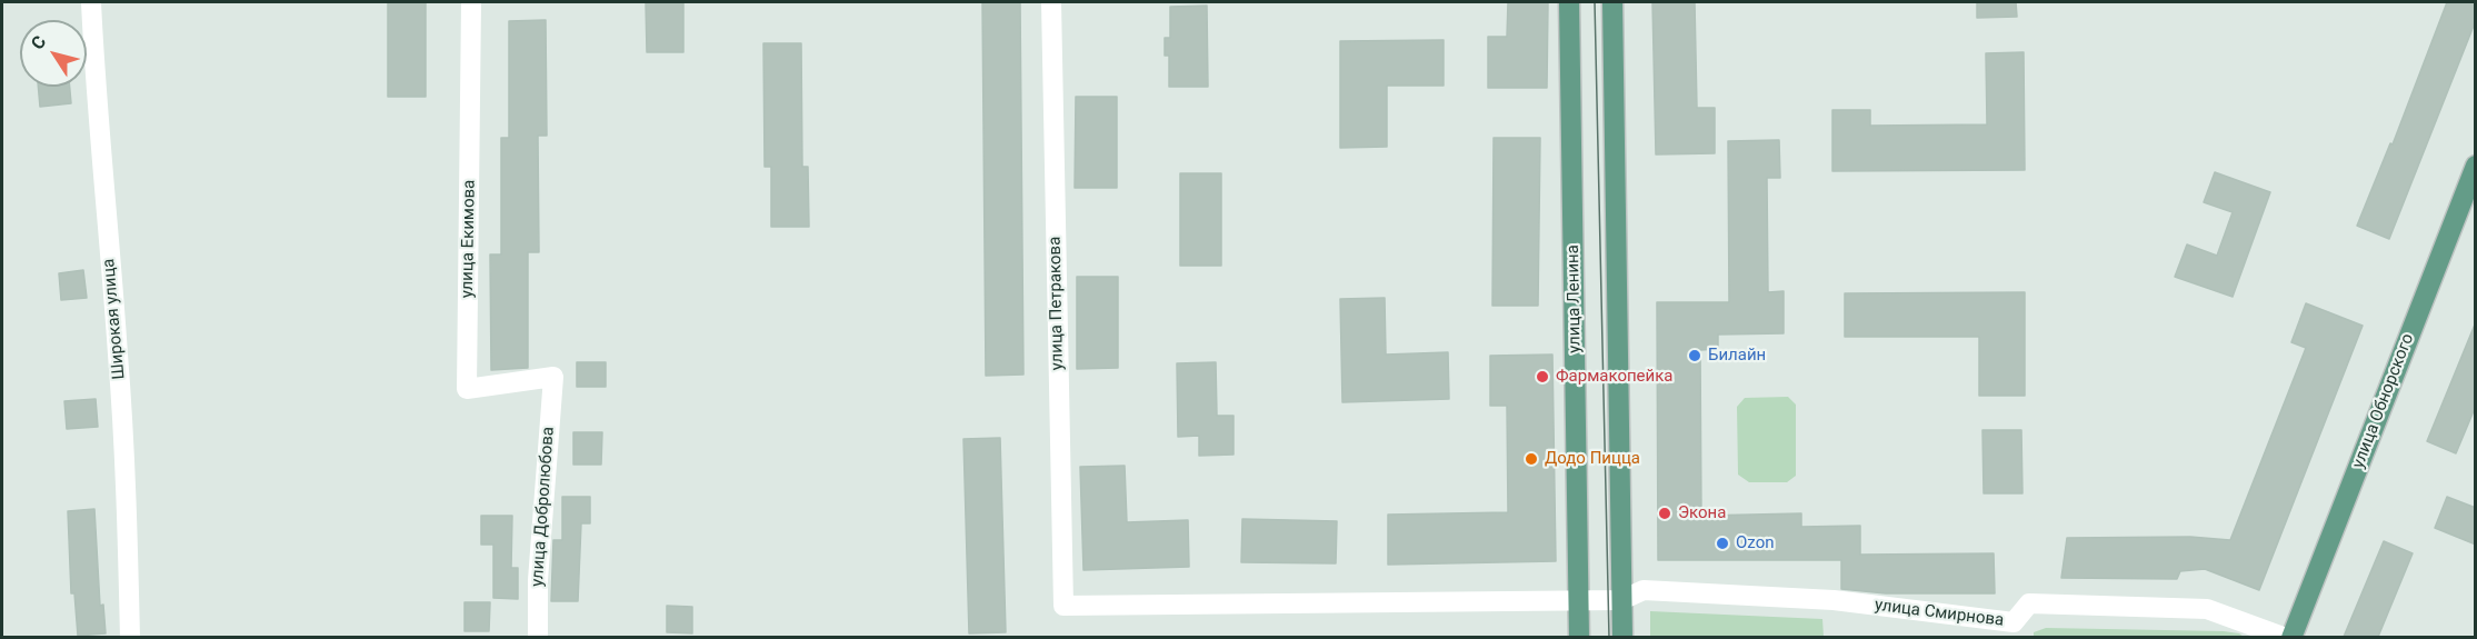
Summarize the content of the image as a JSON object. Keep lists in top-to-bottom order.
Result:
{
  "streets": {
    "main road": ["улица Ленина", "улица Обнорского"],
    "street": [
      "улица Екимова",
      "улица Петракова",
      "Широкая улица",
      "улица Добролюбова",
      "улица Смирнова"
    ]
  },
  "crossings": [
    ["улица Екимова", "улица Добролюбова"],
    ["улица Ленина", "улица Смирнова"],
    ["улица Петракова", "улица Смирнова"]
  ],
  "places": [
    "Билайн",
    "Фармакопейка",
    "Додо Пицца",
    "Экона",
    "Ozon"
  ],
  "north": "top left"
}
